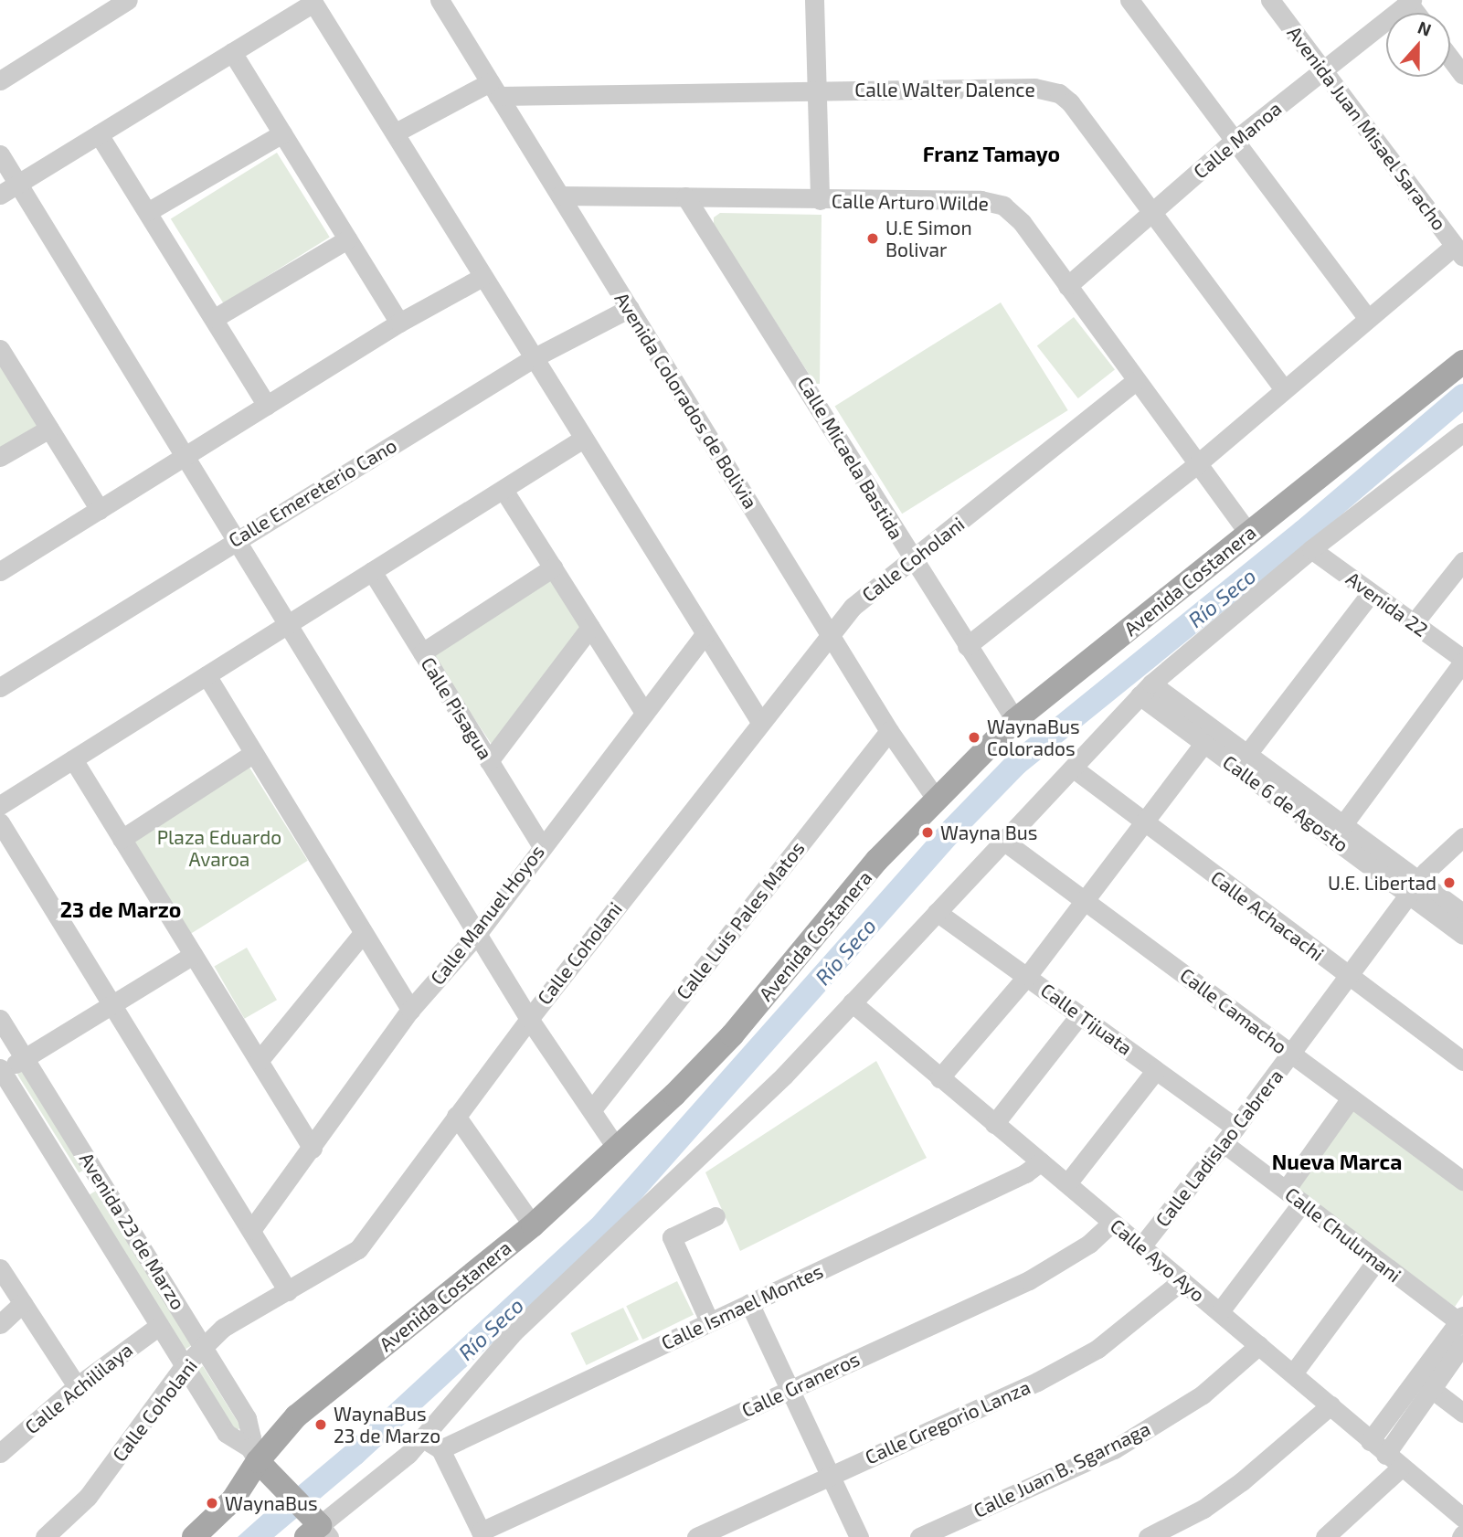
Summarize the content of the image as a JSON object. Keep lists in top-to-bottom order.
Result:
{
  "streets": {
    "main road": ["Avenida Costanera"],
    "street": [
      "Calle Walter Dalence",
      "Avenida Juan Misael Saracho",
      "Calle Manoa",
      "Calle Arturo Wilde",
      "Avenida Colorados de Bolivia",
      "Calle Micaela Bastida",
      "Calle Emereterio Cano",
      "Calle Coholani",
      "Avenida 22",
      "Calle Pisagua",
      "Calle 6 de Agosto",
      "Calle Manuel Hoyos",
      "Calle Achacachi",
      "Calle Luis Pales Matos",
      "Calle Camacho",
      "Calle Tijuata",
      "Calle Ladislao Cabrera",
      "Avenida 23 de Marzo",
      "Calle Chulumani",
      "Calle Ayo Ayo",
      "Calle Ismael Montes",
      "Calle Graneros",
      "Calle Achililaya",
      "Calle Gregorio Lanza",
      "Calle Juan B. Sgarnaga"
    ]
  },
  "crossings": [
    ["Calle Walter Dalence", "Calle Manoa"],
    ["Calle Walter Dalence", "Avenida Colorados de Bolivia"],
    ["Avenida Juan Misael Saracho", "Calle Manoa"],
    ["Calle Manoa", "Calle Arturo Wilde"],
    ["Calle Arturo Wilde", "Avenida Colorados de Bolivia"],
    ["Calle Arturo Wilde", "Calle Micaela Bastida"],
    ["Calle Arturo Wilde", "Calle Coholani"],
    ["Calle Arturo Wilde", "Avenida Costanera"],
    ["Avenida Colorados de Bolivia", "Calle Emereterio Cano"],
    ["Avenida Colorados de Bolivia", "Calle Coholani"],
    ["Avenida Colorados de Bolivia", "Avenida Costanera"],
    ["Avenida Colorados de Bolivia", "Calle Luis Pales Matos"],
    ["Calle Micaela Bastida", "Calle Coholani"],
    ["Calle Micaela Bastida", "Avenida Costanera"],
    ["Calle Coholani", "Avenida 23 de Marzo"],
    ["Avenida Costanera", "Avenida 23 de Marzo"],
    ["Calle Pisagua", "Calle Manuel Hoyos"],
    ["Calle 6 de Agosto", "Calle Ladislao Cabrera"],
    ["Calle Achacachi", "Calle Ladislao Cabrera"],
    ["Calle Camacho", "Calle Ladislao Cabrera"],
    ["Calle Tijuata", "Calle Ladislao Cabrera"],
    ["Calle Tijuata", "Calle Chulumani"],
    ["Calle Ladislao Cabrera", "Calle Chulumani"],
    ["Calle Ladislao Cabrera", "Calle Ayo Ayo"],
    ["Avenida 23 de Marzo", "Calle Achililaya"],
    ["Calle Ayo Ayo", "Calle Ismael Montes"],
    ["Calle Ayo Ayo", "Calle Graneros"],
    ["Calle Ayo Ayo", "Calle Gregorio Lanza"],
    ["Calle Ayo Ayo", "Calle Juan B. Sgarnaga"]
  ],
  "districts": ["Franz Tamayo", "23 de Marzo", "Nueva Marca"],
  "water": ["Río Seco"],
  "parks": ["Plaza Eduardo Avaroa"],
  "places": [
    "U.E Simon Bolivar",
    "WaynaBus Colorados",
    "Wayna Bus",
    "U.E. Libertad",
    "WaynaBus 23 de Marzo",
    "WaynaBus"
  ],
  "north": "top"
}
